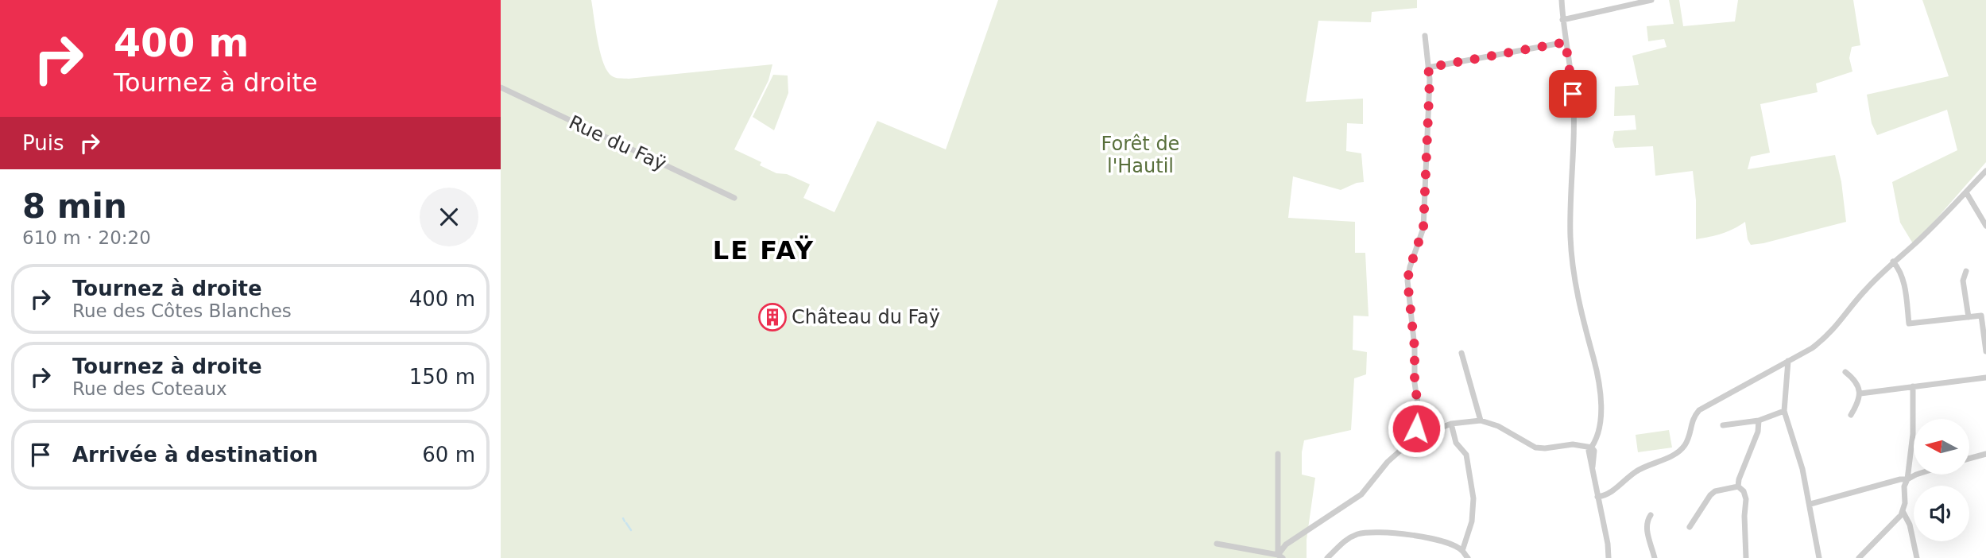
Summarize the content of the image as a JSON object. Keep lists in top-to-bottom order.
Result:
{
  "streets": {
    "street": ["Rue du Faÿ"]
  },
  "districts": ["LE FAŸ"],
  "parks": ["Forêt de l'Hautil"],
  "places": {
    "building": ["Château du Faÿ"]
  },
  "north": "left",
  "page": {
    "turn": ["400 m", "Tournez à droite"],
    "then": "Puis",
    "heading": ["8 min", "610 m · 20:20"],
    "list": [
      {
        "name": "Tournez à droite",
        "note": "Rue des Côtes Blanches",
        "value": "400 m"
      },
      {
        "name": "Tournez à droite",
        "note": "Rue des Coteaux",
        "value": "150 m"
      },
      {
        "name": "Arrivée à destination",
        "value": "60 m"
      }
    ]
  }
}
